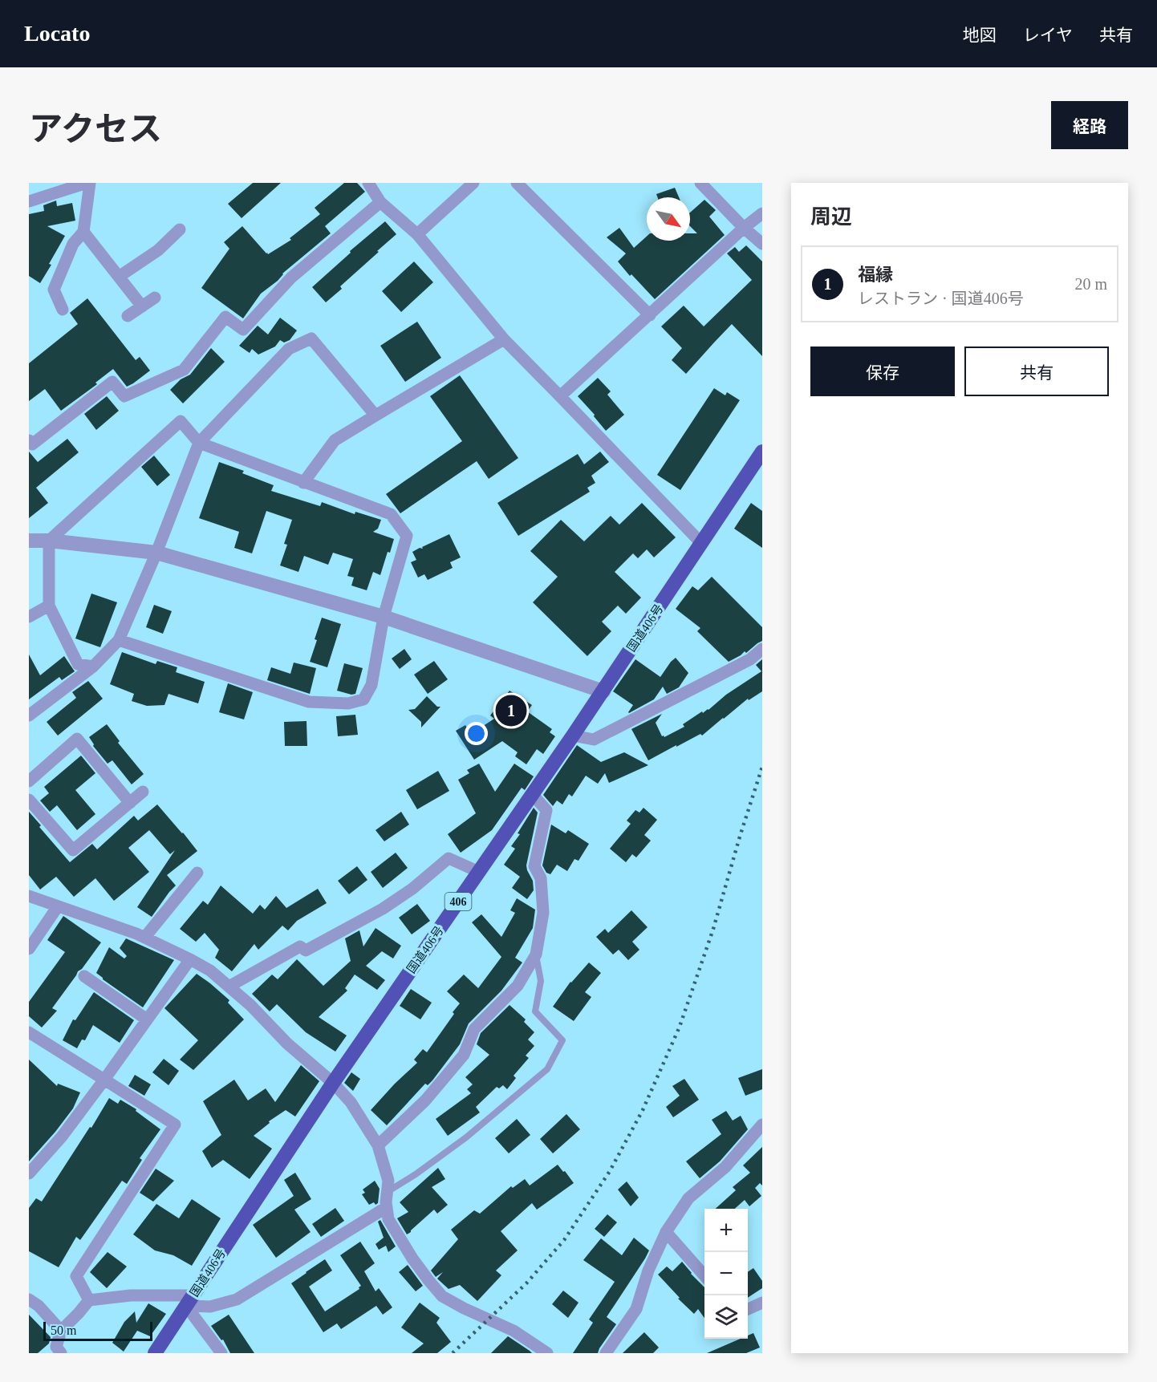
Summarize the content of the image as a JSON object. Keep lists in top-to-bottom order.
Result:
{
  "streets": {
    "highway": ["国道406号", "406"]
  },
  "scale_bar": "50 m",
  "north": "bottom right",
  "page": {
    "header": "Locato",
    "nav": ["地図", "レイヤ", "共有"],
    "title": "アクセス",
    "buttons": [
      "経路",
      ["保存", "共有"]
    ],
    "heading": "周辺",
    "list": [
      {
        "mark": "1",
        "name": "福縁",
        "note": "レストラン · 国道406号",
        "value": "20 m"
      }
    ],
    "pins": "1",
    "map_buttons": ["+", "−"],
    "scale": "50 m"
  }
}
